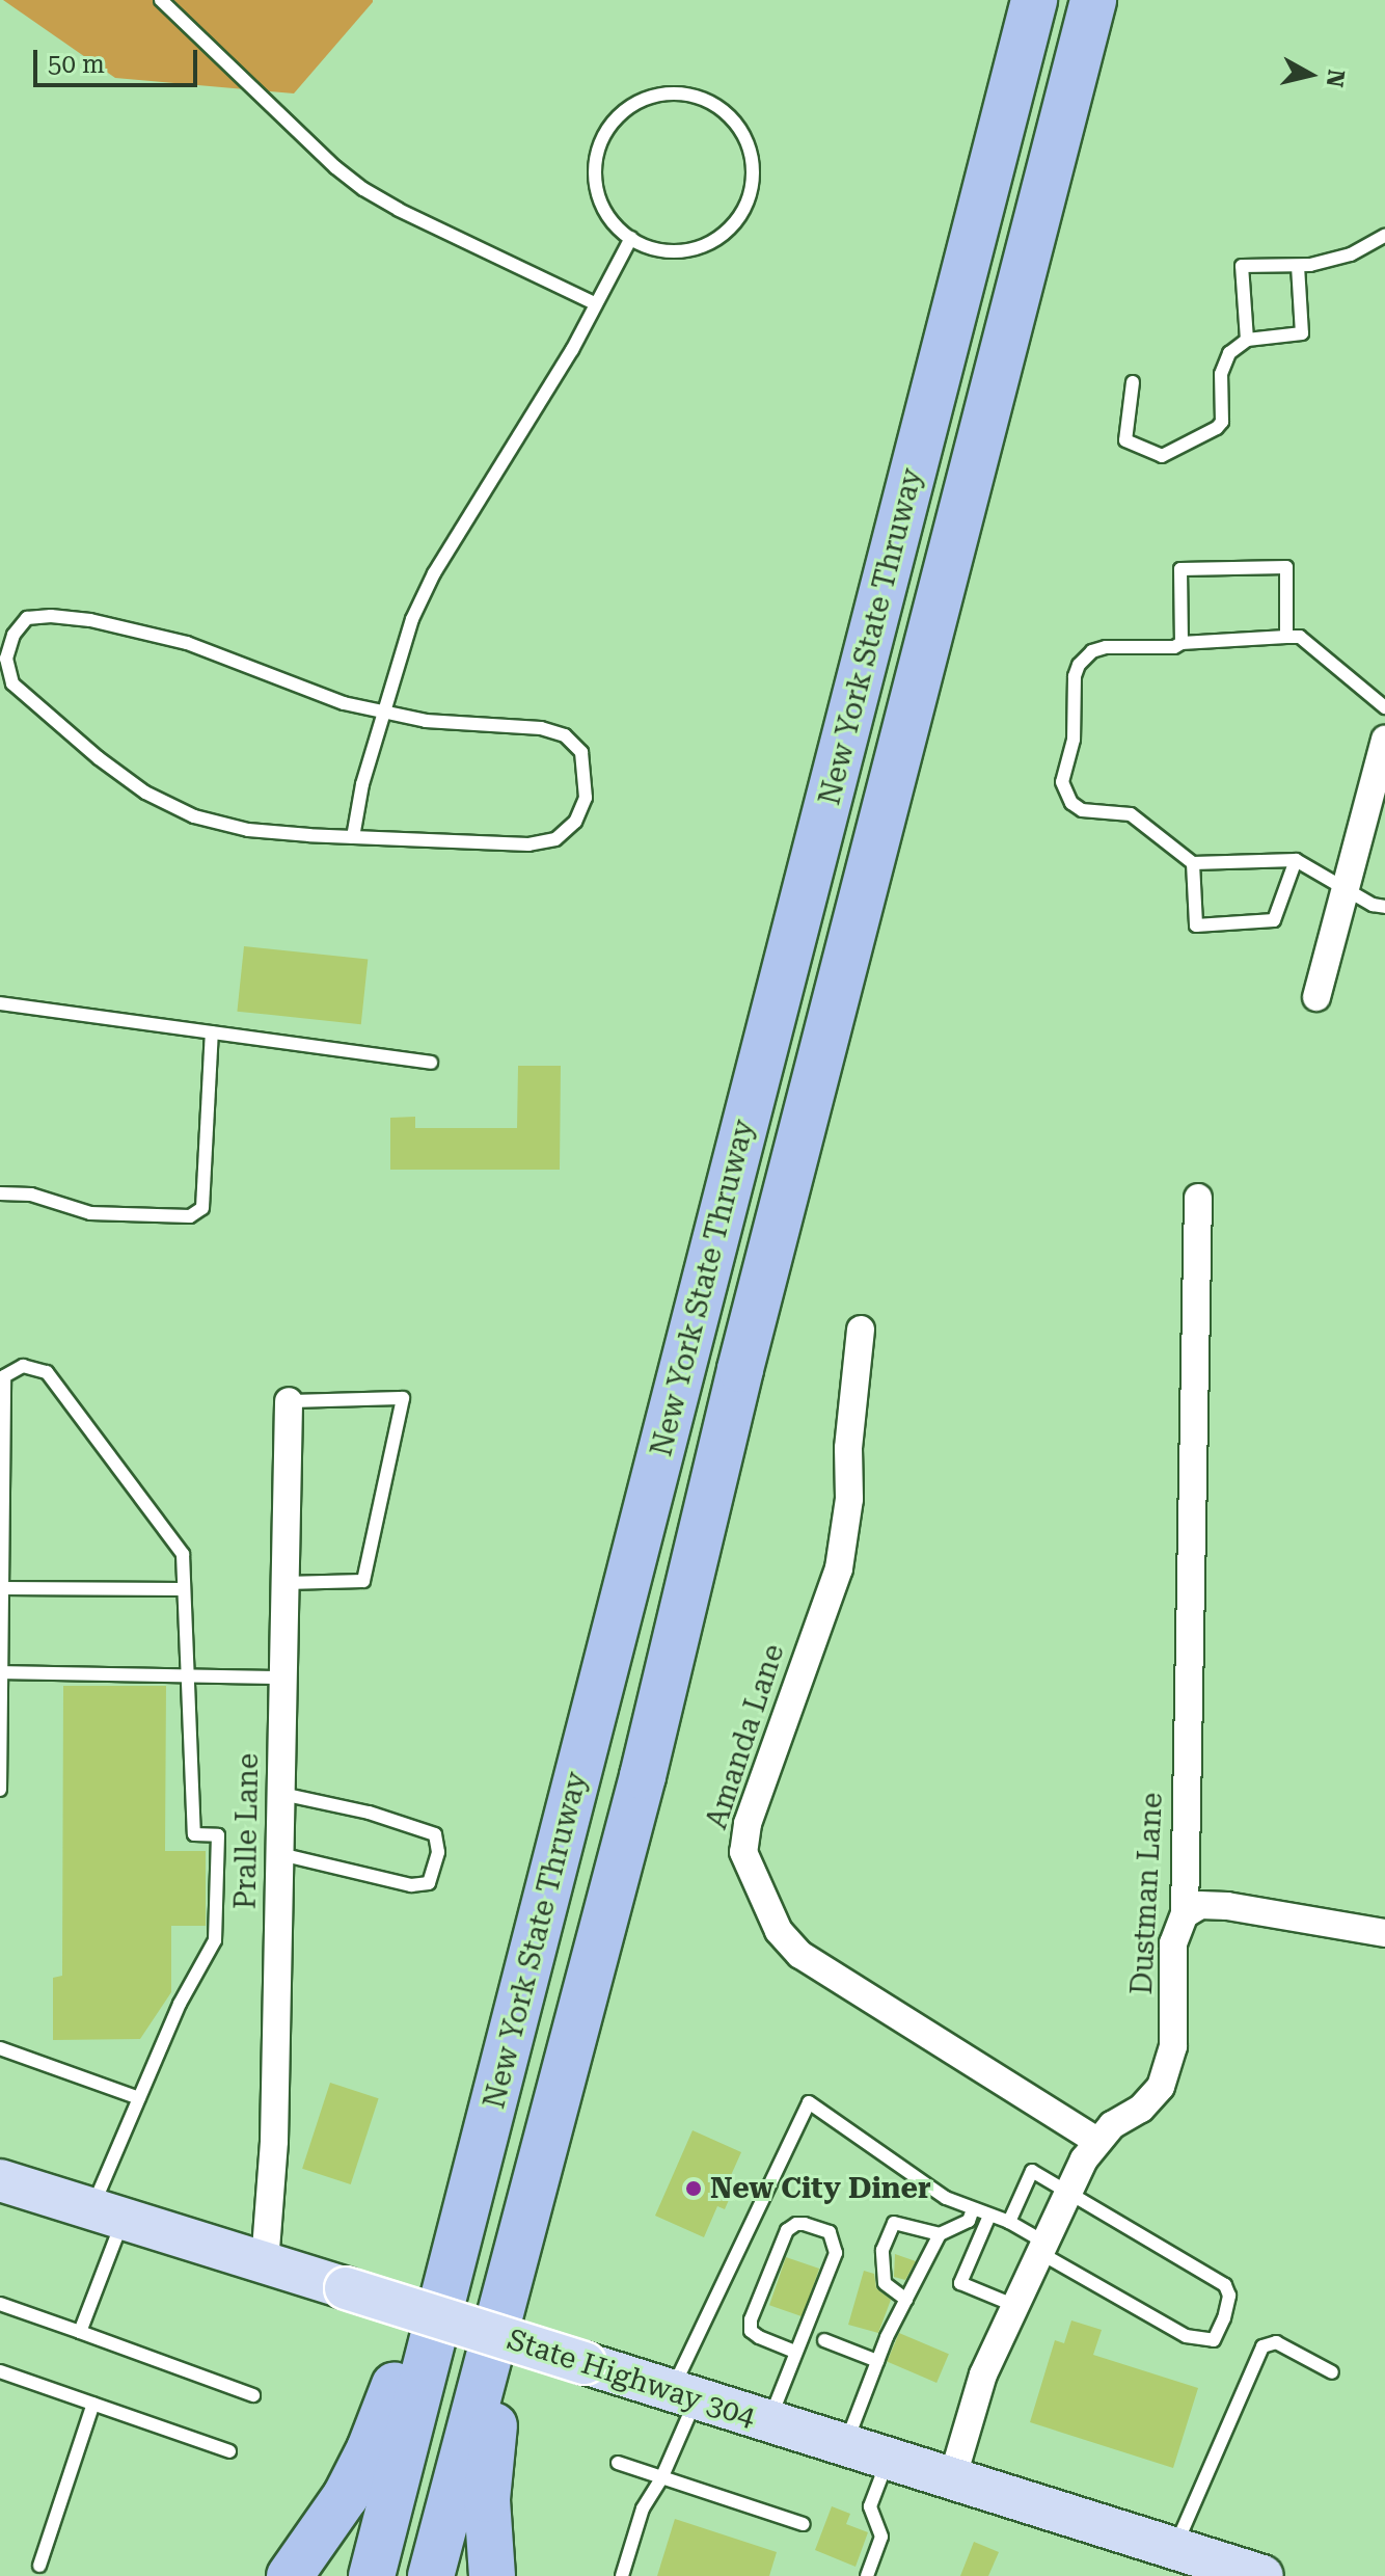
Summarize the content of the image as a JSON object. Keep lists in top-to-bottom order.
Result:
{
  "streets": {
    "highway": ["New York State Thruway"],
    "main road": ["State Highway 304"],
    "street": ["Amanda Lane", "Pralle Lane", "Dustman Lane"]
  },
  "crossings": [
    ["Amanda Lane", "Dustman Lane"],
    ["Pralle Lane", "State Highway 304"],
    ["Dustman Lane", "State Highway 304"]
  ],
  "places": ["New City Diner"],
  "scale_bar": "50 m",
  "north": "right"
}
